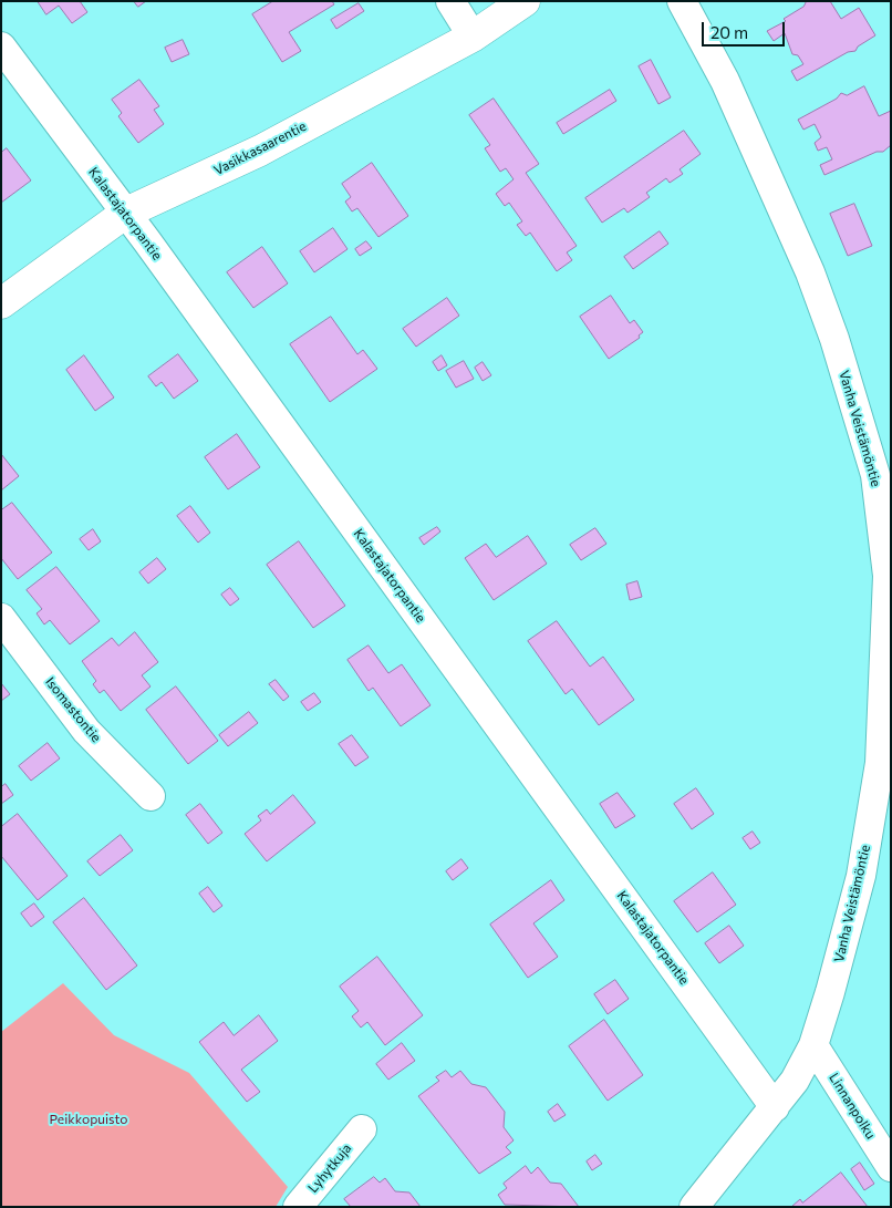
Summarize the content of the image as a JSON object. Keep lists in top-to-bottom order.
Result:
{
  "streets": {
    "street": [
      "Vasikkasaarentie",
      "Kalastajatorpantie",
      "Vanha Veistämöntie",
      "Isomastontie",
      "Linnanpolku",
      "Lyhytkuja"
    ]
  },
  "crossings": [
    ["Vasikkasaarentie", "Kalastajatorpantie"],
    ["Kalastajatorpantie", "Vanha Veistämöntie"],
    ["Vanha Veistämöntie", "Linnanpolku"]
  ],
  "parks": ["Peikkopuisto"],
  "scale_bar": "20 m"
}
